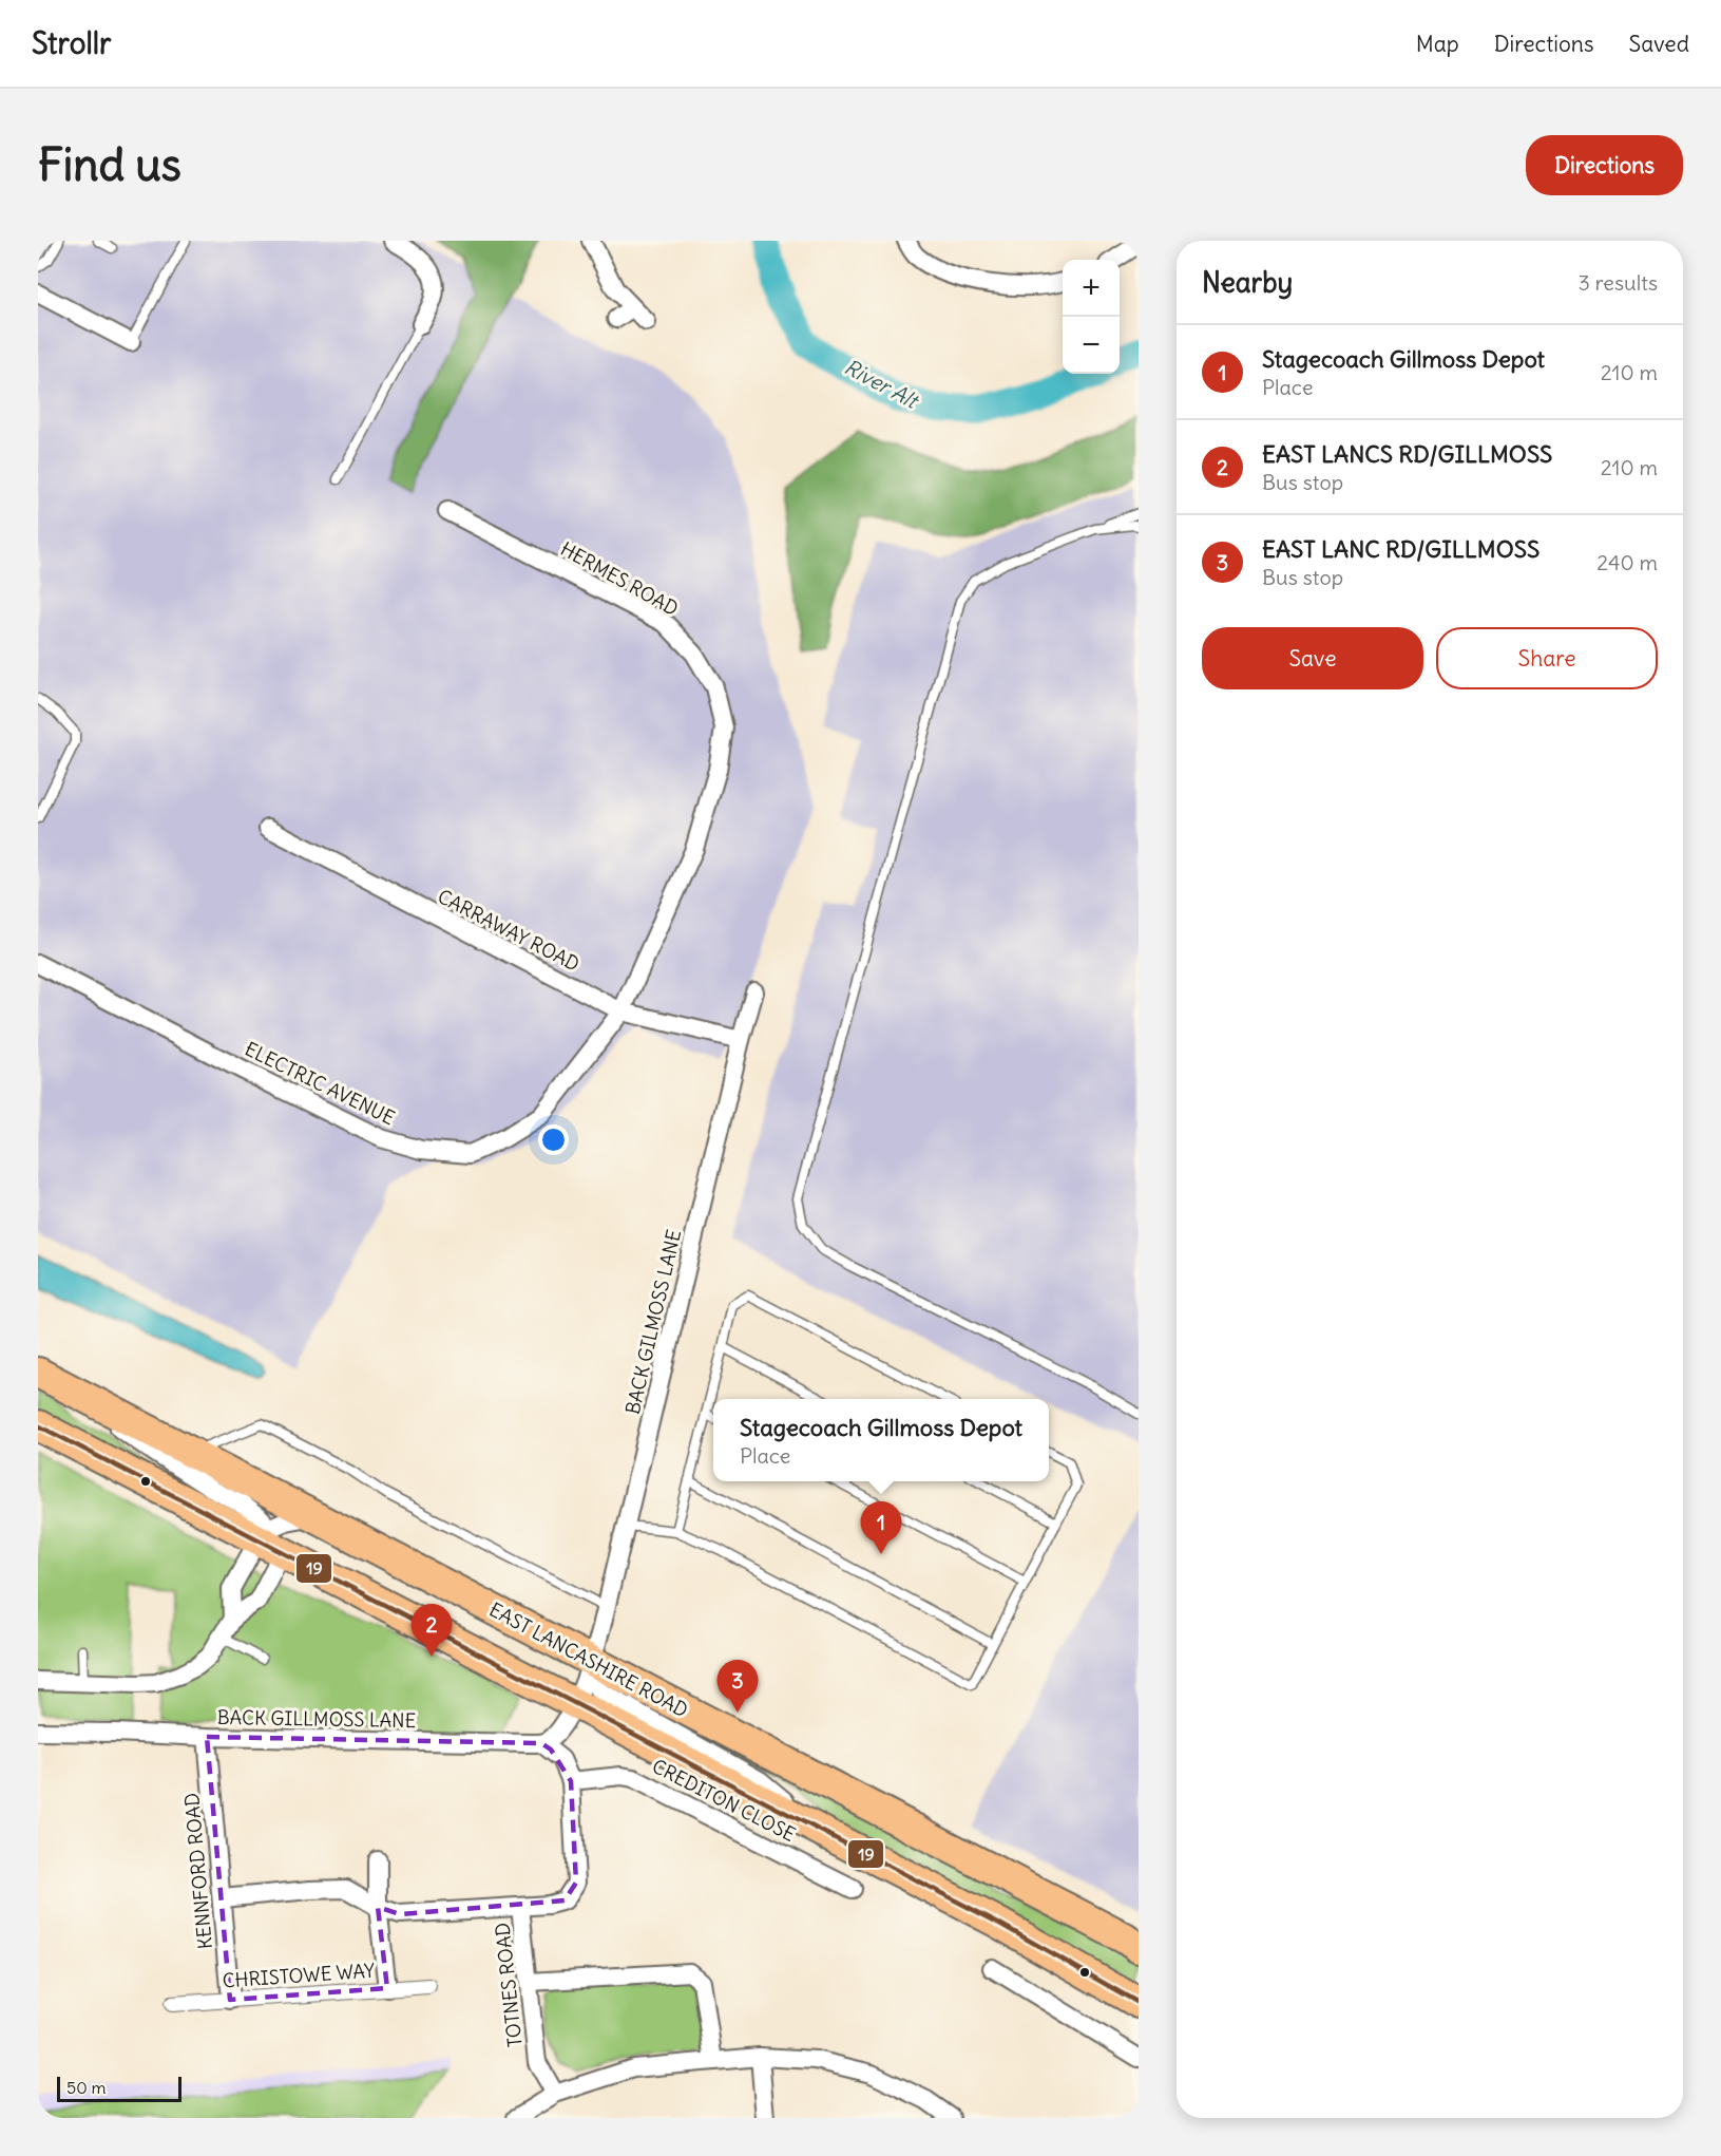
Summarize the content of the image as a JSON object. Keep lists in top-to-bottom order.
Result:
{
  "streets": {
    "highway": ["EAST LANCASHIRE ROAD"],
    "street": [
      "HERMES ROAD",
      "CARRAWAY ROAD",
      "ELECTRIC AVENUE",
      "BACK GILMOSS LANE",
      "BACK GILLMOSS LANE",
      "CREDITON CLOSE",
      "KENNFORD ROAD",
      "CHRISTOWE WAY",
      "TOTNES ROAD"
    ]
  },
  "crossings": [
    ["HERMES ROAD", "CARRAWAY ROAD"],
    ["HERMES ROAD", "ELECTRIC AVENUE"],
    ["CARRAWAY ROAD", "ELECTRIC AVENUE"],
    ["CARRAWAY ROAD", "BACK GILMOSS LANE"],
    ["BACK GILMOSS LANE", "EAST LANCASHIRE ROAD"],
    ["BACK GILLMOSS LANE", "KENNFORD ROAD"],
    ["KENNFORD ROAD", "CHRISTOWE WAY"]
  ],
  "water": ["River Alt"],
  "lines": ["transit line 19"],
  "scale_bar": "50 m",
  "page": {
    "header": "Strollr",
    "nav": ["Map", "Directions", "Saved"],
    "buttons": [
      "Directions",
      ["Save", "Share"]
    ],
    "title": "Find us",
    "heading": ["Nearby", "3 results"],
    "map_buttons": ["+", "−"],
    "list": [
      {
        "mark": "1",
        "name": "Stagecoach Gillmoss Depot",
        "note": "Place",
        "value": "210 m"
      },
      {
        "mark": "2",
        "name": "EAST LANCS RD/GILLMOSS",
        "note": "Bus stop",
        "value": "210 m"
      },
      {
        "mark": "3",
        "name": "EAST LANC RD/GILLMOSS",
        "note": "Bus stop",
        "value": "240 m"
      }
    ],
    "popup": ["Stagecoach Gillmoss Depot", "Place"],
    "pins": ["1", "2", "3"],
    "scale": "50 m"
  }
}
